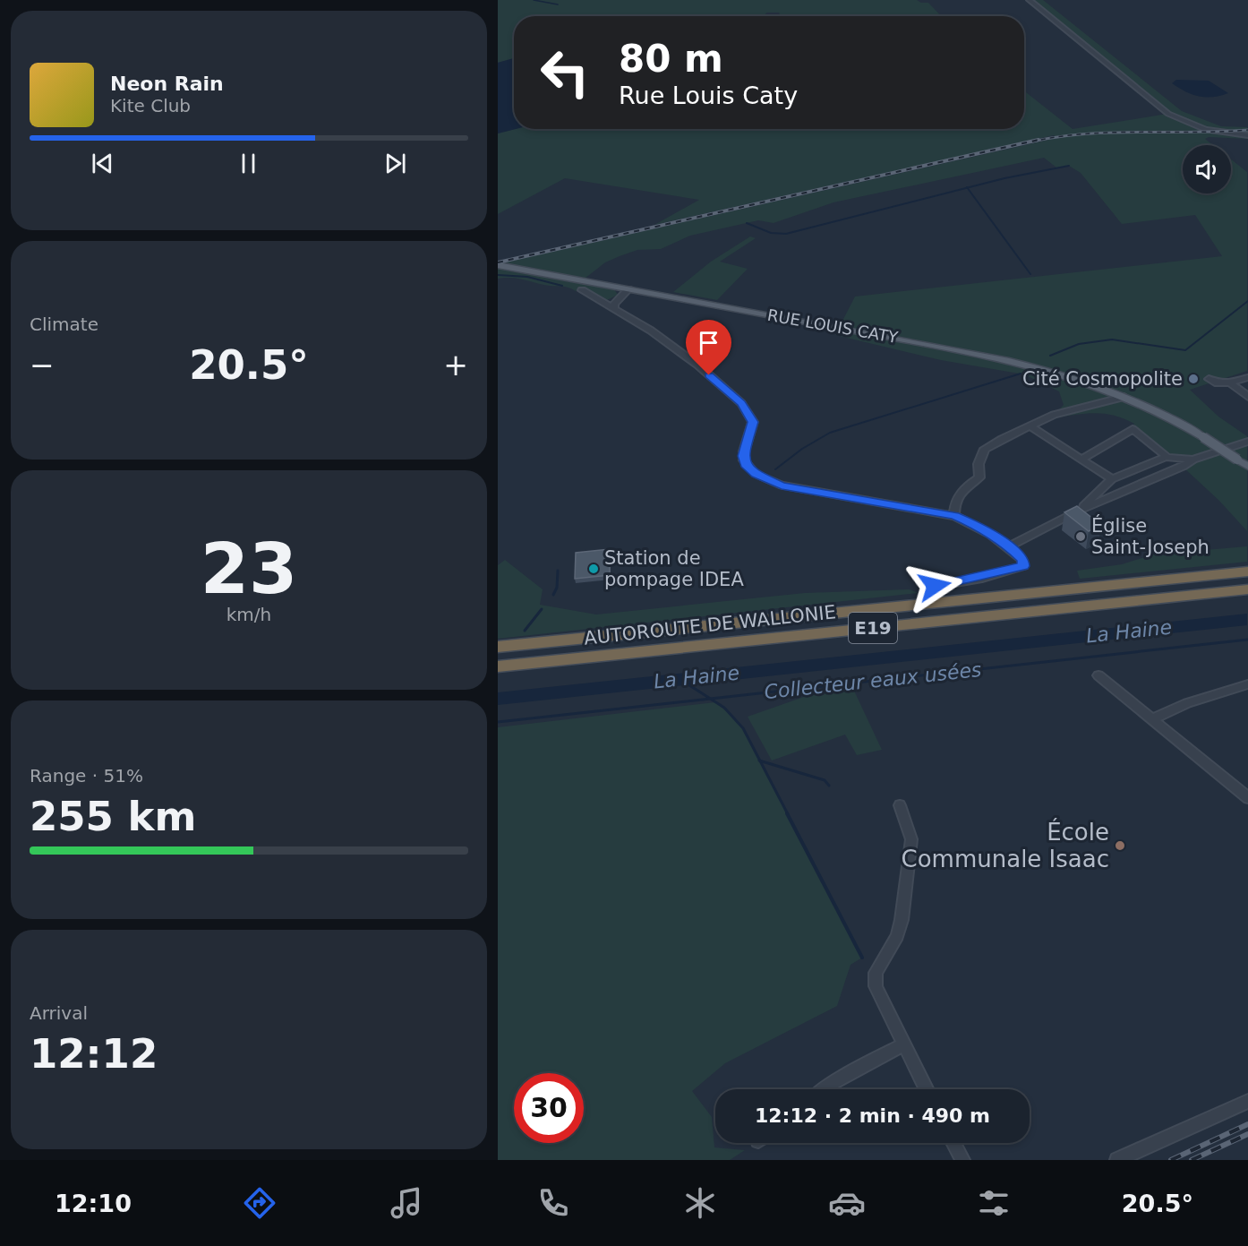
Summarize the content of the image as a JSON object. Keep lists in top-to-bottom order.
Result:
{
  "streets": {
    "highway": ["AUTOROUTE DE WALLONIE", "E19"],
    "main road": ["RUE LOUIS CATY"]
  },
  "water": ["La Haine", "Collecteur eaux usées"],
  "places": [
    "Cité Cosmopolite",
    "Église Saint-Joseph",
    "Station de pompage IDEA",
    "École Communale Isaac"
  ],
  "page": {
    "turn": ["80 m", "Rue Louis Caty"],
    "song": ["Neon Rain", "Kite Club"],
    "tile": [
      "Climate",
      ["23", "km/h"],
      ["Range · 51%", "255 km"],
      ["Arrival", "12:12"]
    ],
    "heat": ["−", "20.5°", "+"],
    "limit": "30",
    "trip": "12:12 · 2 min · 490 m",
    "tabs": ["12:10", "20.5°"]
  }
}
